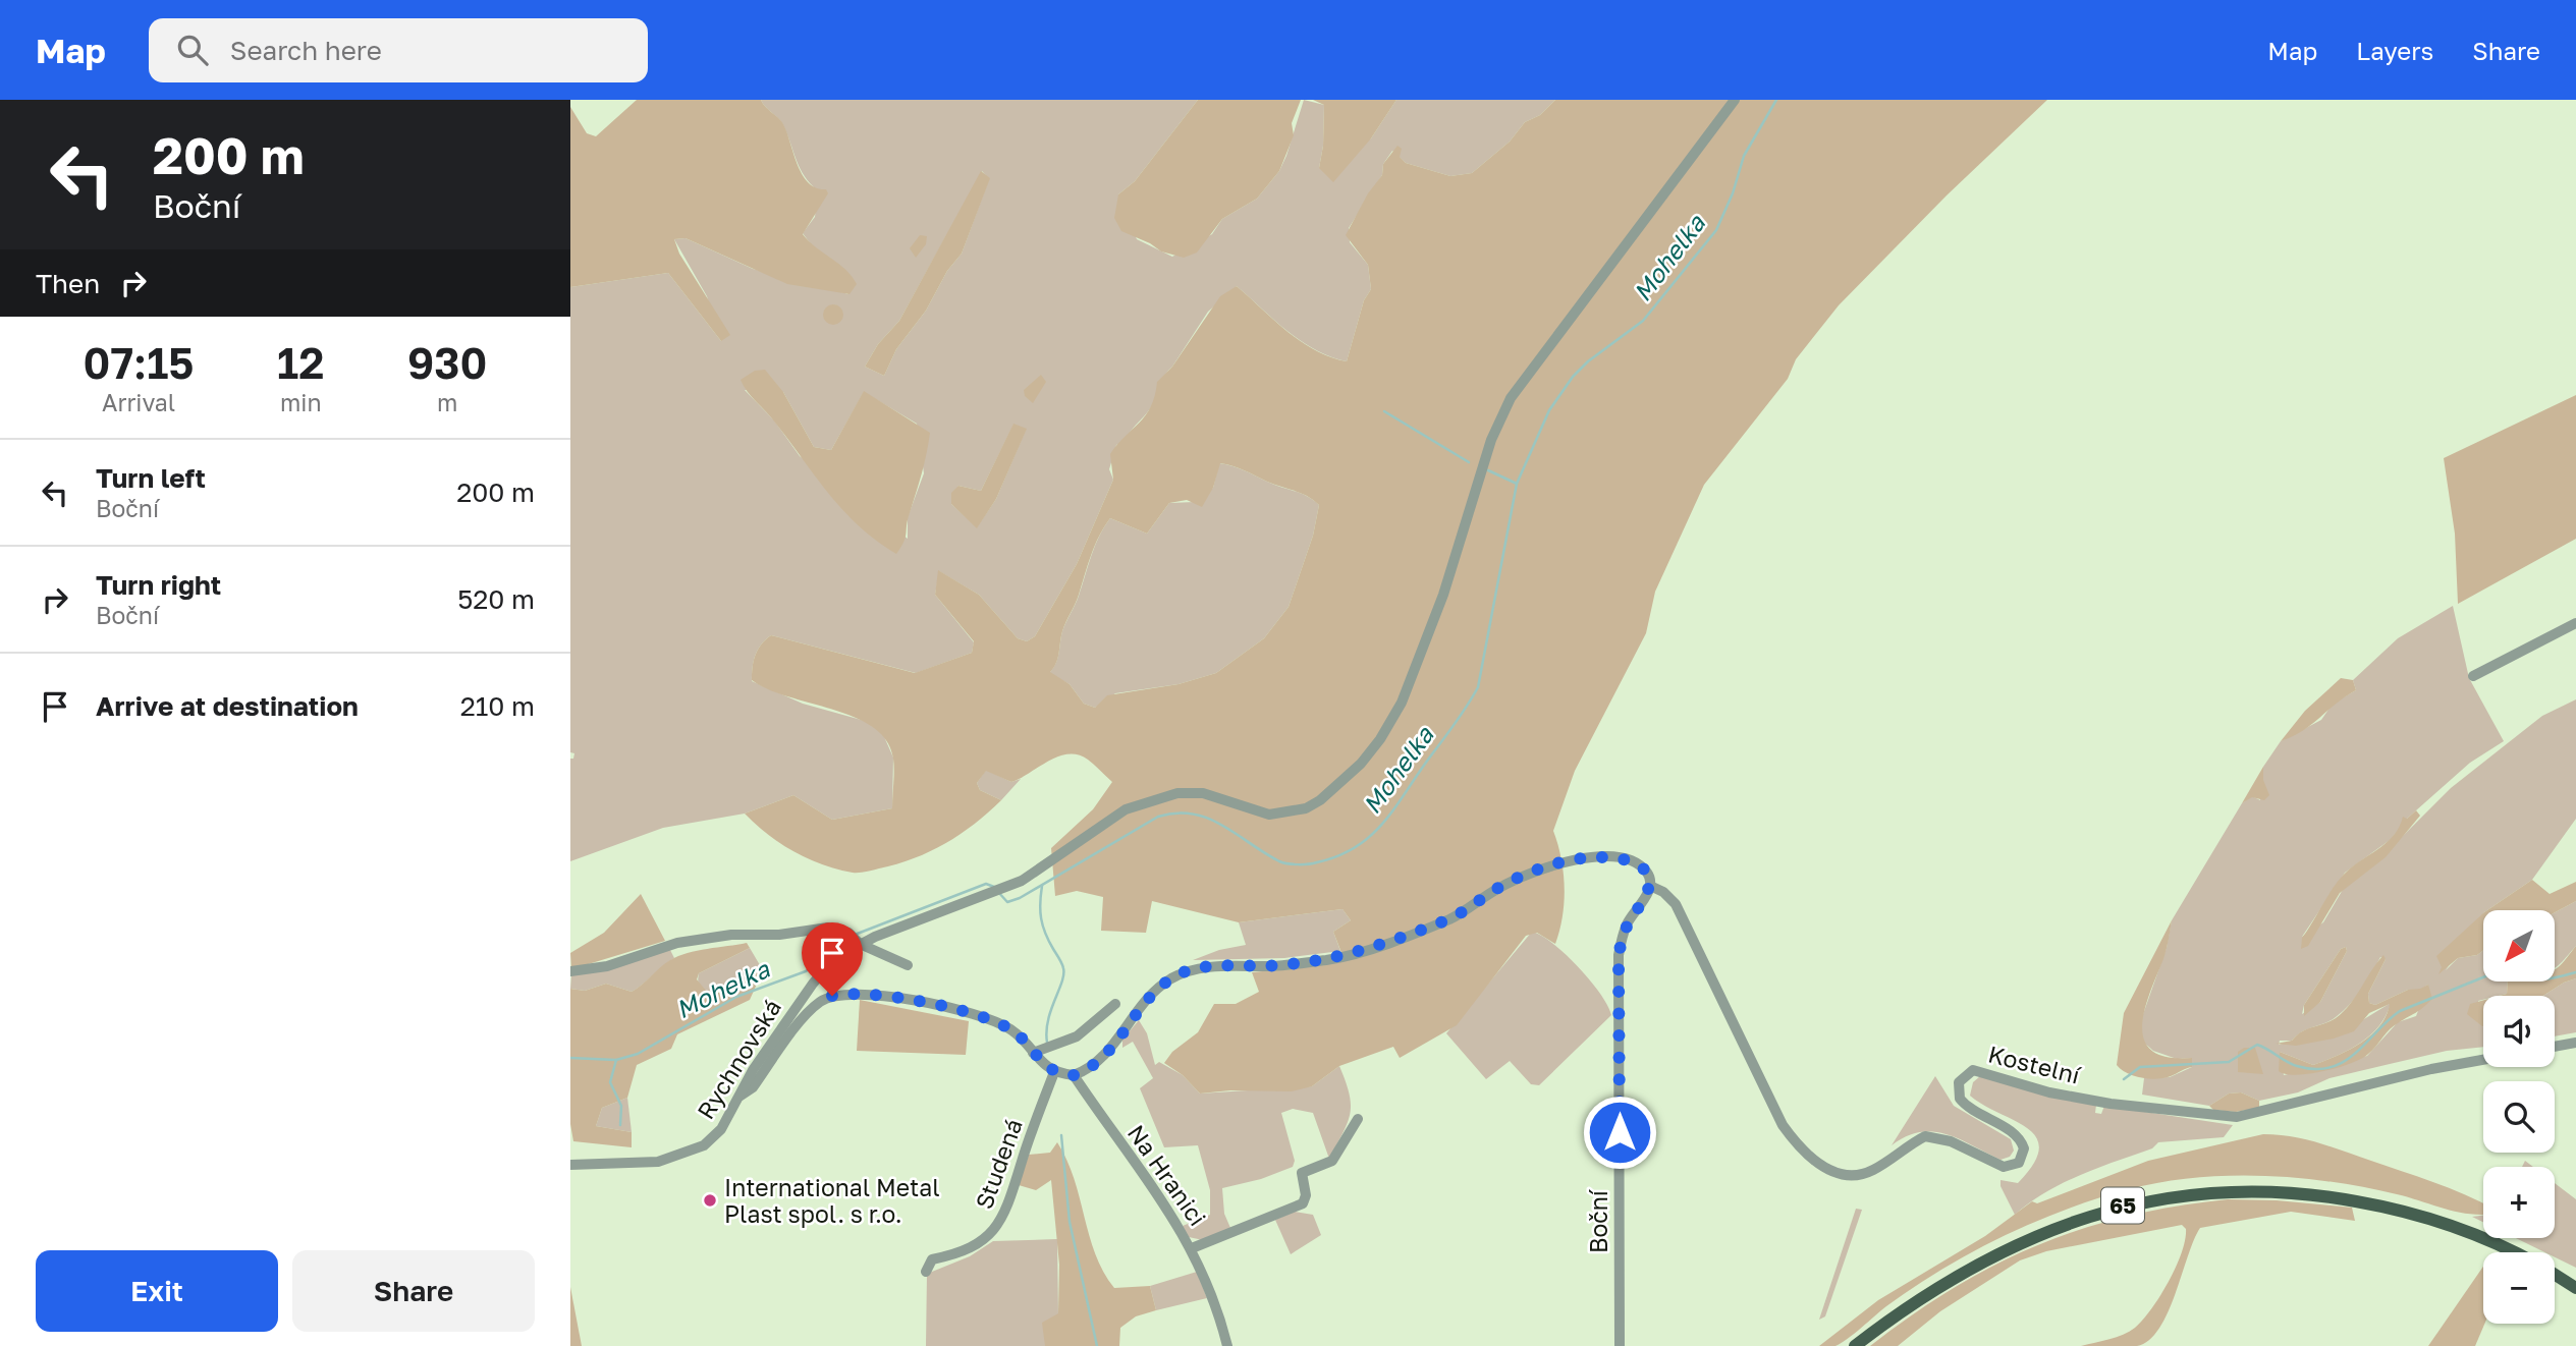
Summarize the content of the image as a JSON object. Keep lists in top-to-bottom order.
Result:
{
  "streets": {
    "main road": ["65"],
    "street": [
      "Rychnovská",
      "Kostelní",
      "Studená",
      "Na Hranici",
      "Boční"
    ]
  },
  "crossings": [
    ["Kostelní", "Boční"]
  ],
  "water": ["Mohelka"],
  "places": ["International Metal Plast spol. s r.o."],
  "north": "bottom left",
  "page": {
    "header": "Map",
    "search": "Search here",
    "nav": ["Map", "Layers", "Share"],
    "turn": ["200 m", "Boční"],
    "then": "Then",
    "eta": [
      "07:15",
      "Arrival",
      "12",
      "min",
      "930",
      "m"
    ],
    "list": [
      {
        "name": "Turn left",
        "note": "Boční",
        "value": "200 m"
      },
      {
        "name": "Turn right",
        "note": "Boční",
        "value": "520 m"
      },
      {
        "name": "Arrive at destination",
        "value": "210 m"
      }
    ],
    "map_buttons": ["+", "−"],
    "buttons": ["Exit", "Share"]
  }
}
